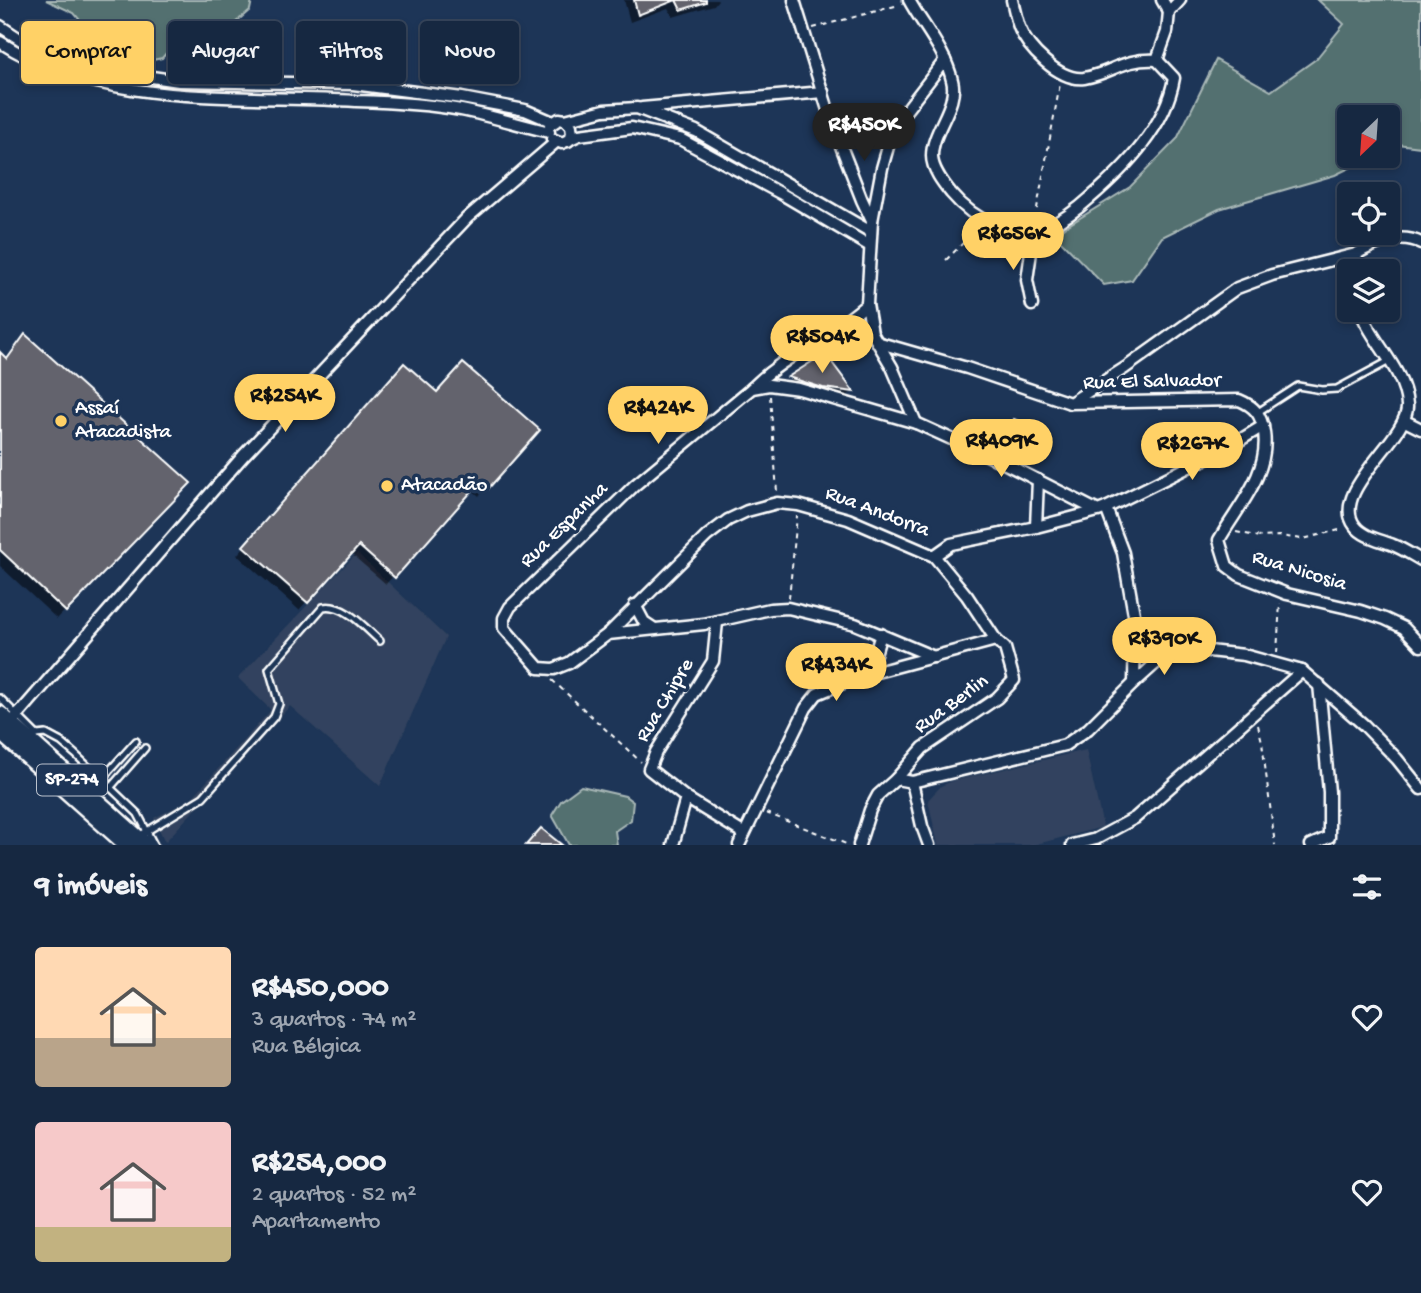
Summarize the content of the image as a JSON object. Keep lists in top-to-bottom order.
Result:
{
  "streets": {
    "main road": ["SP-274"],
    "street": [
      "Rua El Salvador",
      "Rua Andorra",
      "Rua Espanha",
      "Rua Nicosia",
      "Rua Chipre",
      "Rua Berlin"
    ]
  },
  "crossings": [
    ["Rua Andorra", "Rua Espanha"],
    ["Rua Andorra", "Rua Berlin"]
  ],
  "places": ["Assaí Atacadista", "Atacadão"],
  "north": "bottom left",
  "page": {
    "chip": [
      "Comprar",
      "Alugar",
      "Filtros",
      "Novo"
    ],
    "price": [
      "R$450K",
      "R$656K",
      "R$504K",
      "R$254K",
      "R$424K",
      "R$409K",
      "R$267K",
      "R$390K",
      "R$434K"
    ],
    "heading": "9 imóveis",
    "list": [
      {
        "name": "R$450,000",
        "note": "3 quartos · 74 m² · Rua Bélgica"
      },
      {
        "name": "R$254,000",
        "note": "2 quartos · 52 m² · Apartamento"
      }
    ]
  }
}
